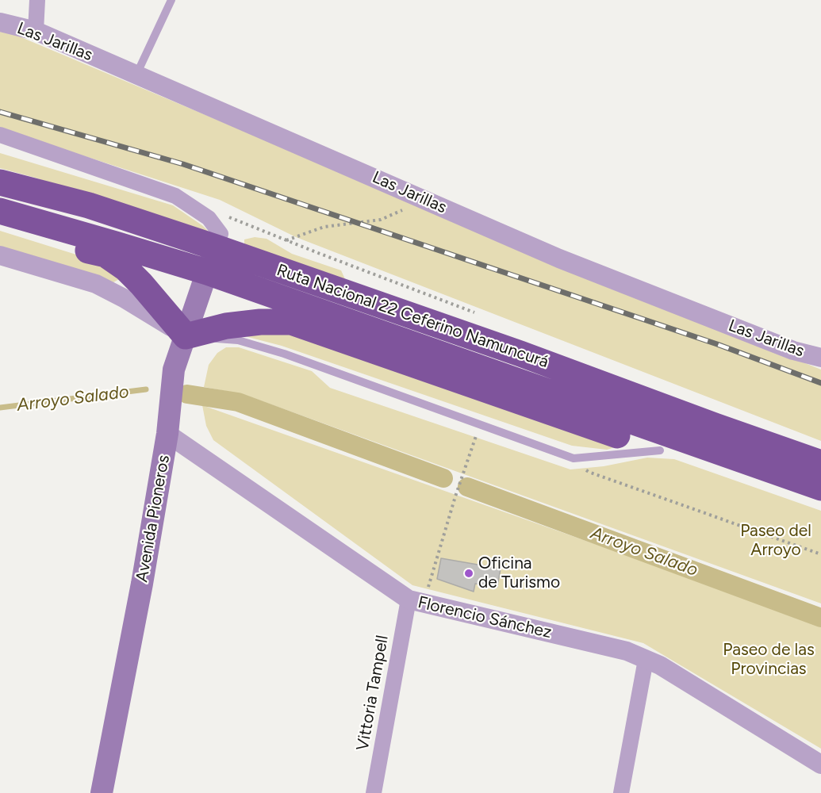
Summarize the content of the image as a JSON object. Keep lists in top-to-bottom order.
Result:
{
  "streets": {
    "highway": ["Ruta Nacional 22 Ceferino Namuncurá"],
    "main road": ["Avenida Pioneros"],
    "street": ["Las Jarillas", "Florencio Sánchez", "Vittoria Tampell"]
  },
  "crossings": [
    ["Ruta Nacional 22 Ceferino Namuncurá", "Avenida Pioneros"],
    ["Avenida Pioneros", "Florencio Sánchez"],
    ["Florencio Sánchez", "Vittoria Tampell"]
  ],
  "water": ["Arroyo Salado"],
  "parks": ["Paseo del Arroyo", "Paseo de las Provincias"],
  "places": ["Oficina de Turismo"]
}
